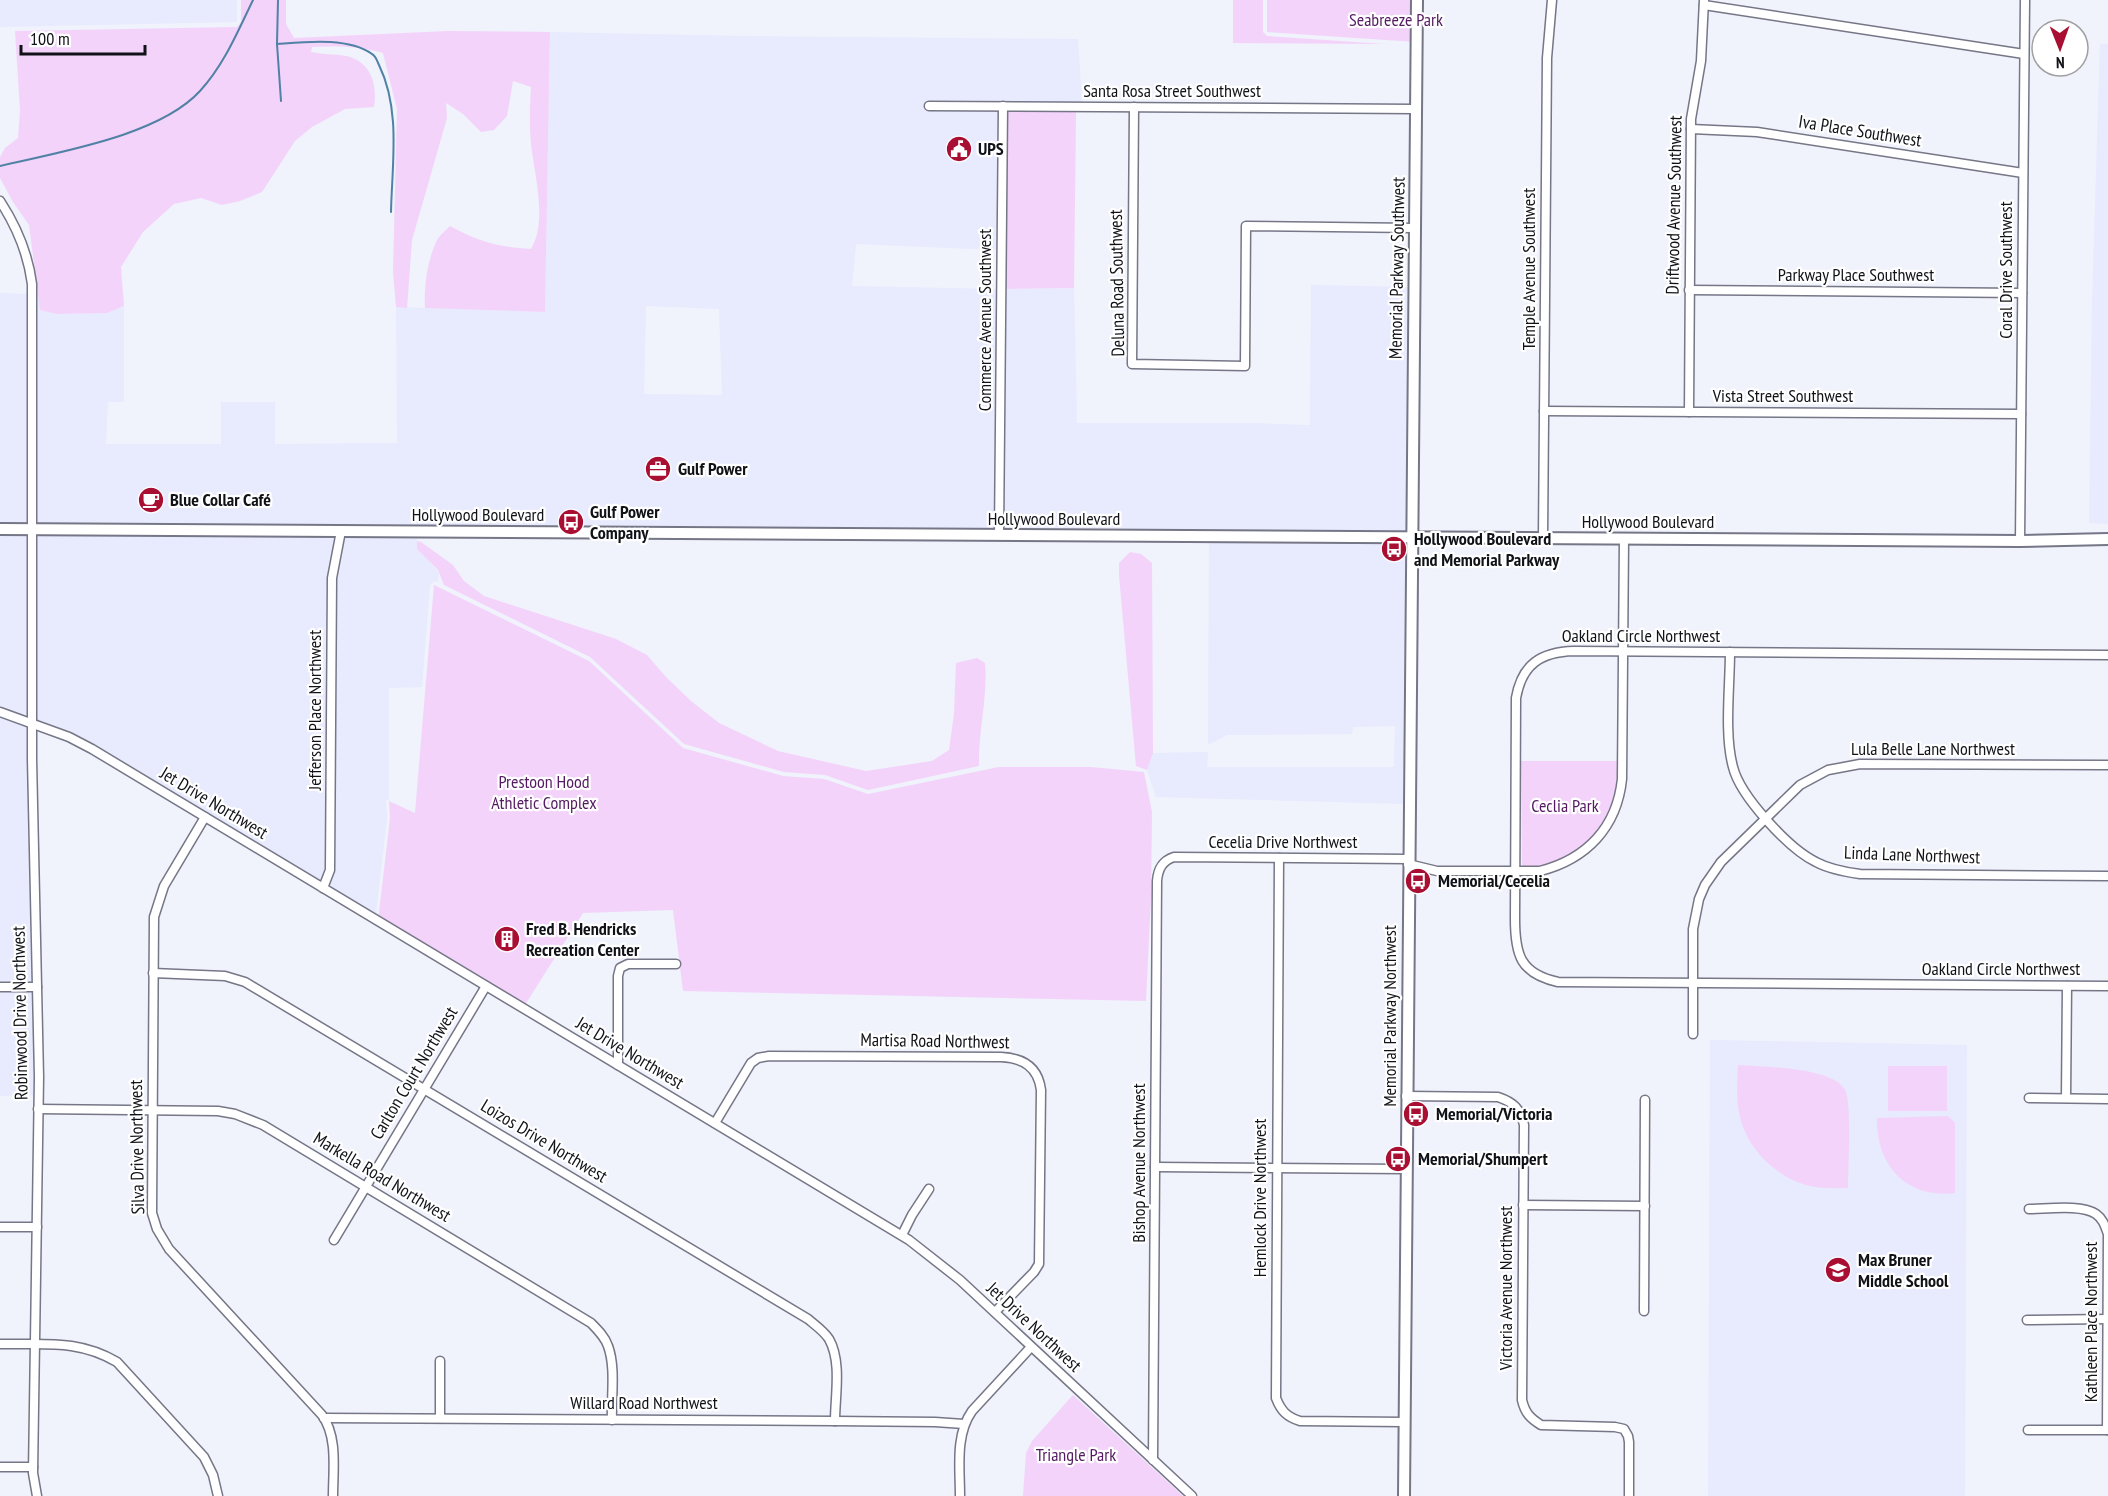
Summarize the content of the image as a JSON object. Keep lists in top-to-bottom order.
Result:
{
  "streets": {
    "street": [
      "Santa Rosa Street Southwest",
      "Iva Place Southwest",
      "Driftwood Avenue Southwest",
      "Memorial Parkway Southwest",
      "Temple Avenue Southwest",
      "Coral Drive Southwest",
      "Parkway Place Southwest",
      "Deluna Road Southwest",
      "Commerce Avenue Southwest",
      "Vista Street Southwest",
      "Hollywood Boulevard",
      "Oakland Circle Northwest",
      "Jefferson Place Northwest",
      "Lula Belle Lane Northwest",
      "Jet Drive Northwest",
      "Cecelia Drive Northwest",
      "Linda Lane Northwest",
      "Robinwood Drive Northwest",
      "Memorial Parkway Northwest",
      "Martisa Road Northwest",
      "Carlton Court Northwest",
      "Loizos Drive Northwest",
      "Silva Drive Northwest",
      "Bishop Avenue Northwest",
      "Markella Road Northwest",
      "Hemlock Drive Northwest",
      "Victoria Avenue Northwest",
      "Kathleen Place Northwest",
      "Willard Road Northwest"
    ]
  },
  "crossings": [
    ["Santa Rosa Street Southwest", "Memorial Parkway Southwest"],
    ["Santa Rosa Street Southwest", "Deluna Road Southwest"],
    ["Santa Rosa Street Southwest", "Commerce Avenue Southwest"],
    ["Iva Place Southwest", "Driftwood Avenue Southwest"],
    ["Iva Place Southwest", "Coral Drive Southwest"],
    ["Driftwood Avenue Southwest", "Parkway Place Southwest"],
    ["Driftwood Avenue Southwest", "Vista Street Southwest"],
    ["Memorial Parkway Southwest", "Deluna Road Southwest"],
    ["Memorial Parkway Southwest", "Hollywood Boulevard"],
    ["Memorial Parkway Southwest", "Memorial Parkway Northwest"],
    ["Temple Avenue Southwest", "Vista Street Southwest"],
    ["Temple Avenue Southwest", "Hollywood Boulevard"],
    ["Coral Drive Southwest", "Parkway Place Southwest"],
    ["Coral Drive Southwest", "Vista Street Southwest"],
    ["Coral Drive Southwest", "Hollywood Boulevard"],
    ["Commerce Avenue Southwest", "Hollywood Boulevard"],
    ["Hollywood Boulevard", "Jefferson Place Northwest"],
    ["Hollywood Boulevard", "Cecelia Drive Northwest"],
    ["Hollywood Boulevard", "Robinwood Drive Northwest"],
    ["Hollywood Boulevard", "Memorial Parkway Northwest"],
    ["Oakland Circle Northwest", "Lula Belle Lane Northwest"],
    ["Oakland Circle Northwest", "Cecelia Drive Northwest"],
    ["Oakland Circle Northwest", "Linda Lane Northwest"],
    ["Jefferson Place Northwest", "Jet Drive Northwest"],
    ["Lula Belle Lane Northwest", "Linda Lane Northwest"],
    ["Jet Drive Northwest", "Robinwood Drive Northwest"],
    ["Jet Drive Northwest", "Martisa Road Northwest"],
    ["Jet Drive Northwest", "Carlton Court Northwest"],
    ["Jet Drive Northwest", "Silva Drive Northwest"],
    ["Jet Drive Northwest", "Bishop Avenue Northwest"],
    ["Cecelia Drive Northwest", "Memorial Parkway Northwest"],
    ["Cecelia Drive Northwest", "Bishop Avenue Northwest"],
    ["Cecelia Drive Northwest", "Hemlock Drive Northwest"],
    ["Robinwood Drive Northwest", "Markella Road Northwest"],
    ["Memorial Parkway Northwest", "Hemlock Drive Northwest"],
    ["Memorial Parkway Northwest", "Victoria Avenue Northwest"],
    ["Carlton Court Northwest", "Loizos Drive Northwest"],
    ["Carlton Court Northwest", "Markella Road Northwest"],
    ["Loizos Drive Northwest", "Silva Drive Northwest"],
    ["Loizos Drive Northwest", "Willard Road Northwest"],
    ["Silva Drive Northwest", "Markella Road Northwest"],
    ["Silva Drive Northwest", "Willard Road Northwest"],
    ["Markella Road Northwest", "Willard Road Northwest"]
  ],
  "parks": [
    "Seabreeze Park",
    "Prestoon Hood Athletic Complex",
    "Ceclia Park",
    "Triangle Park"
  ],
  "places": {
    "public building": ["UPS"],
    "office": ["Gulf Power"],
    "cafe": ["Blue Collar Café"],
    "bus stop": [
      "Gulf Power Company",
      "Hollywood Boulevard and Memorial Parkway",
      "Memorial/Cecelia",
      "Memorial/Victoria",
      "Memorial/Shumpert"
    ],
    "building": ["Fred B. Hendricks Recreation Center"],
    "school or university": ["Max Bruner Middle School"]
  },
  "scale_bar": "100 m",
  "north": "bottom"
}
